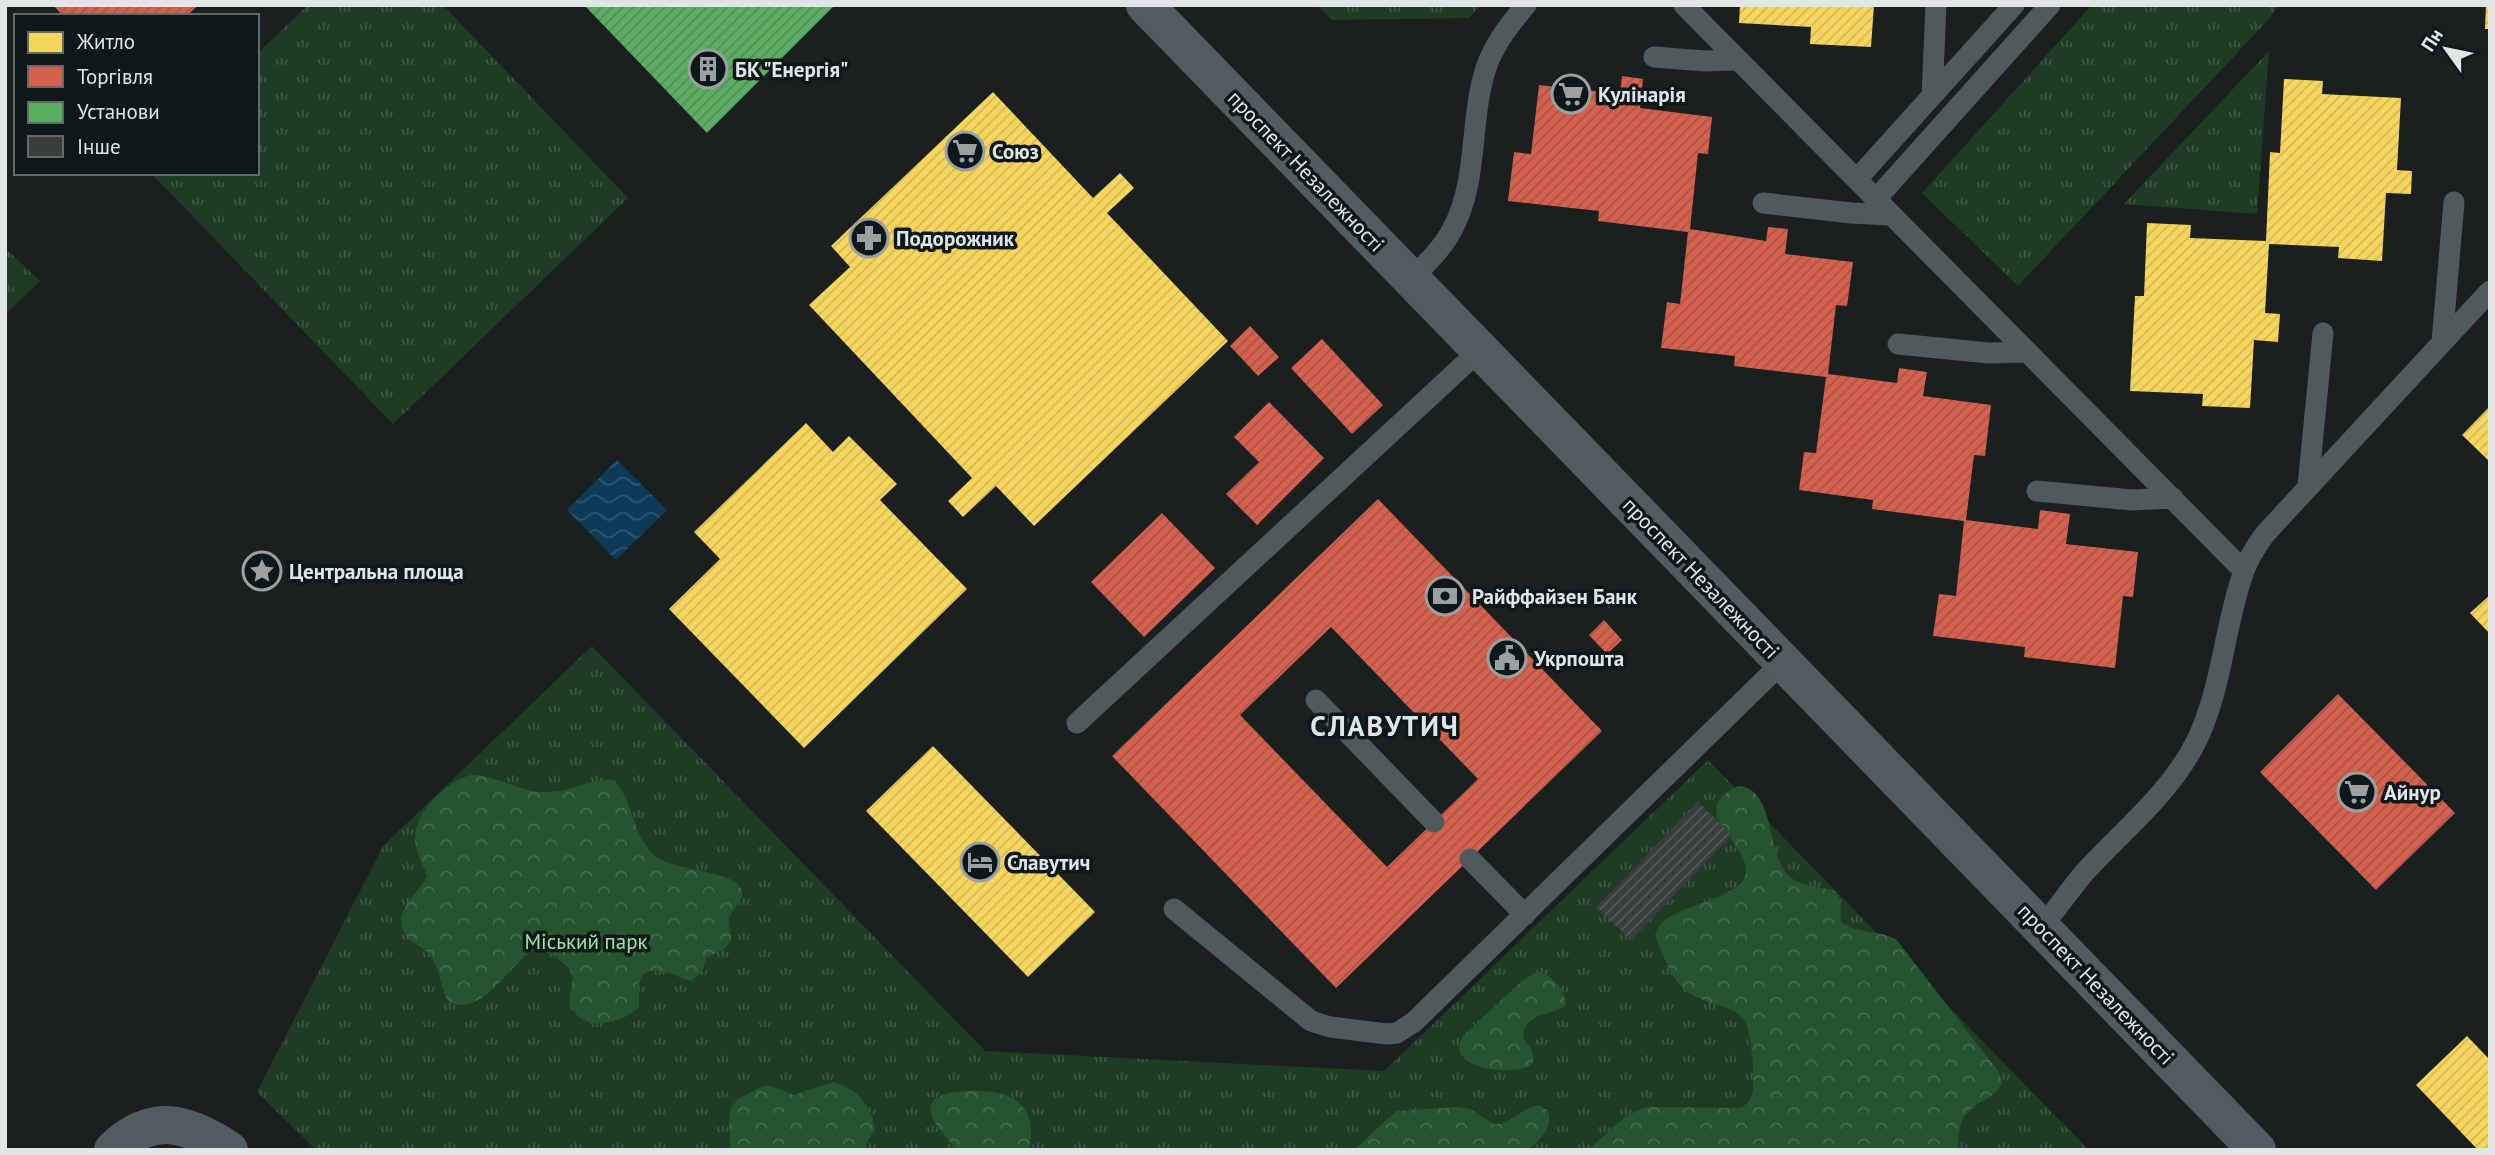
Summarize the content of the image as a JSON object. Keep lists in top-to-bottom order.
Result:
{
  "streets": {
    "street": ["проспект Незалежності"]
  },
  "districts": ["СЛАВУТИЧ"],
  "parks": ["Міський парк"],
  "places": {
    "building": ["БК \"Енергія\""],
    "supermarket": ["Кулінарія", "Союз", "Айнур"],
    "pharmacy": ["Подорожник"],
    "place": ["Центральна площа"],
    "bank": ["Райффайзен Банк"],
    "public building": ["Укрпошта"],
    "hotel": ["Славутич"]
  },
  "legend": [
    "Житло",
    "Торгівля",
    "Установи",
    "Інше"
  ],
  "north": "top left"
}
